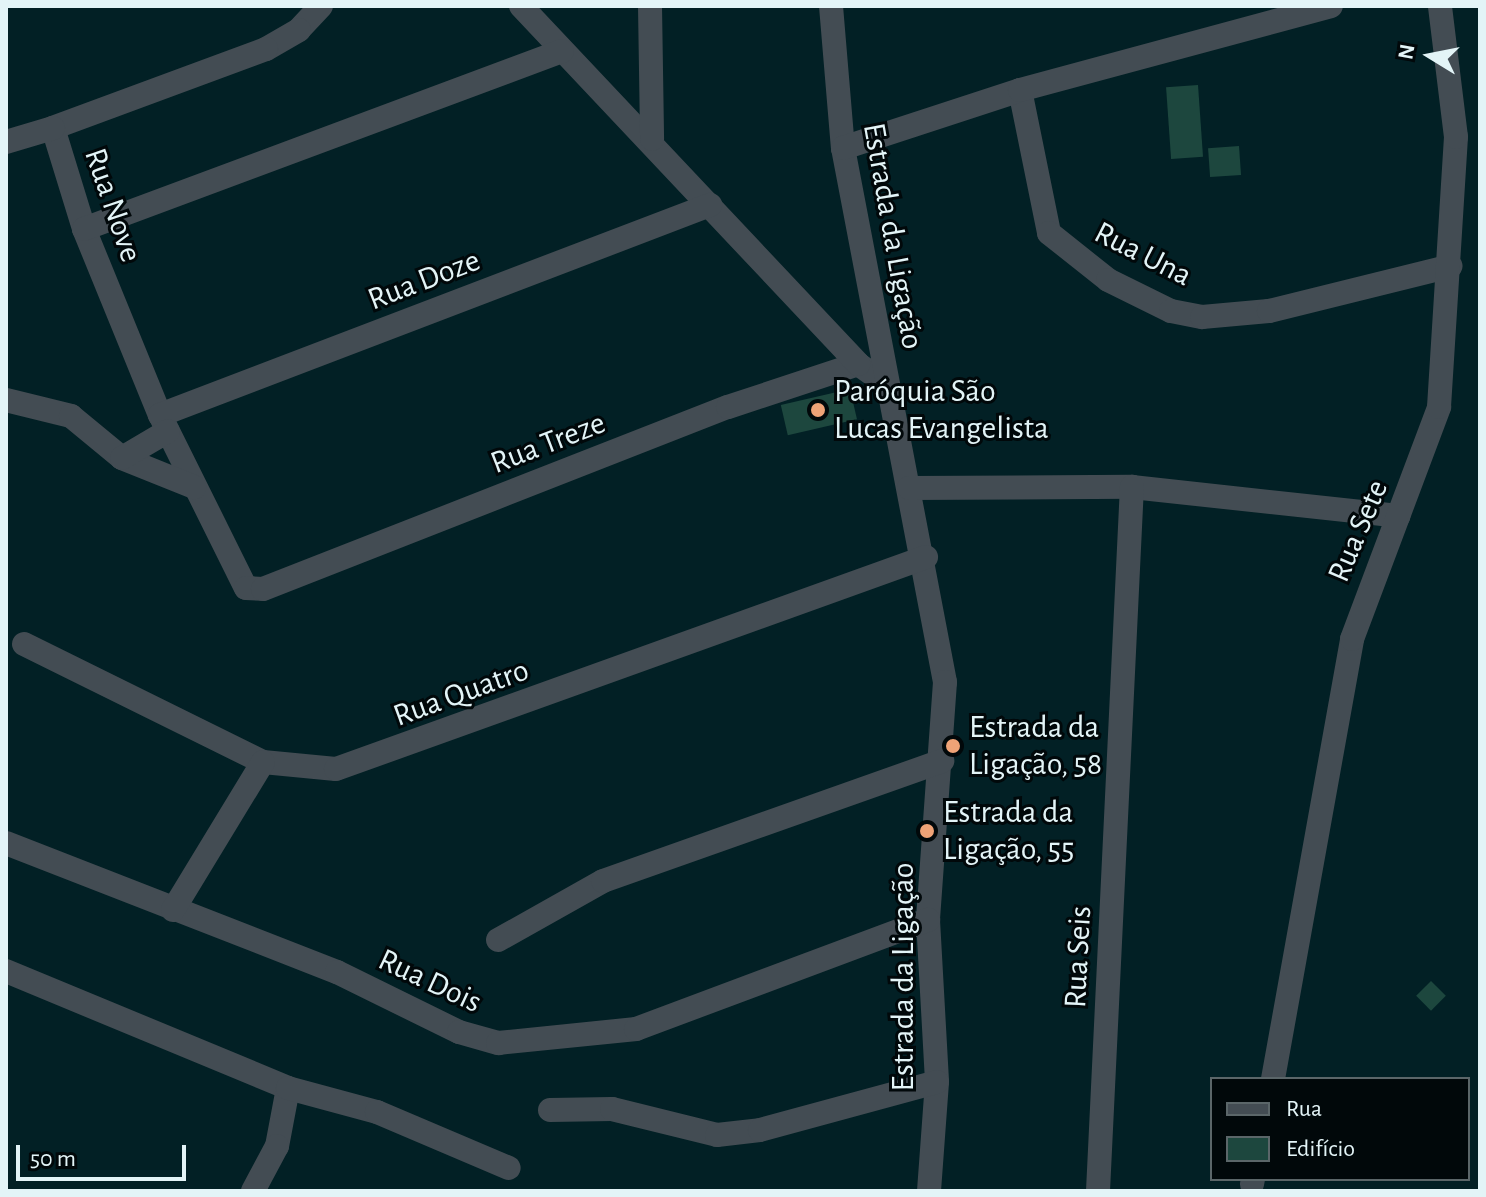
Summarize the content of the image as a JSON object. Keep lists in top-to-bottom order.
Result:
{
  "streets": {
    "street": [
      "Rua Nove",
      "Estrada da Ligação",
      "Rua Una",
      "Rua Doze",
      "Rua Treze",
      "Rua Sete",
      "Rua Quatro",
      "Rua Seis",
      "Rua Dois"
    ]
  },
  "crossings": [
    ["Rua Nove", "Rua Doze"],
    ["Rua Nove", "Rua Treze"],
    ["Estrada da Ligação", "Rua Quatro"],
    ["Estrada da Ligação", "Rua Dois"],
    ["Rua Una", "Rua Sete"]
  ],
  "places": ["Paróquia São Lucas Evangelista", "Estrada da Ligação, 58", "Estrada da Ligação, 55"],
  "legend": ["Rua", "Edifício"],
  "scale_bar": "50 m",
  "north": "left"
}
